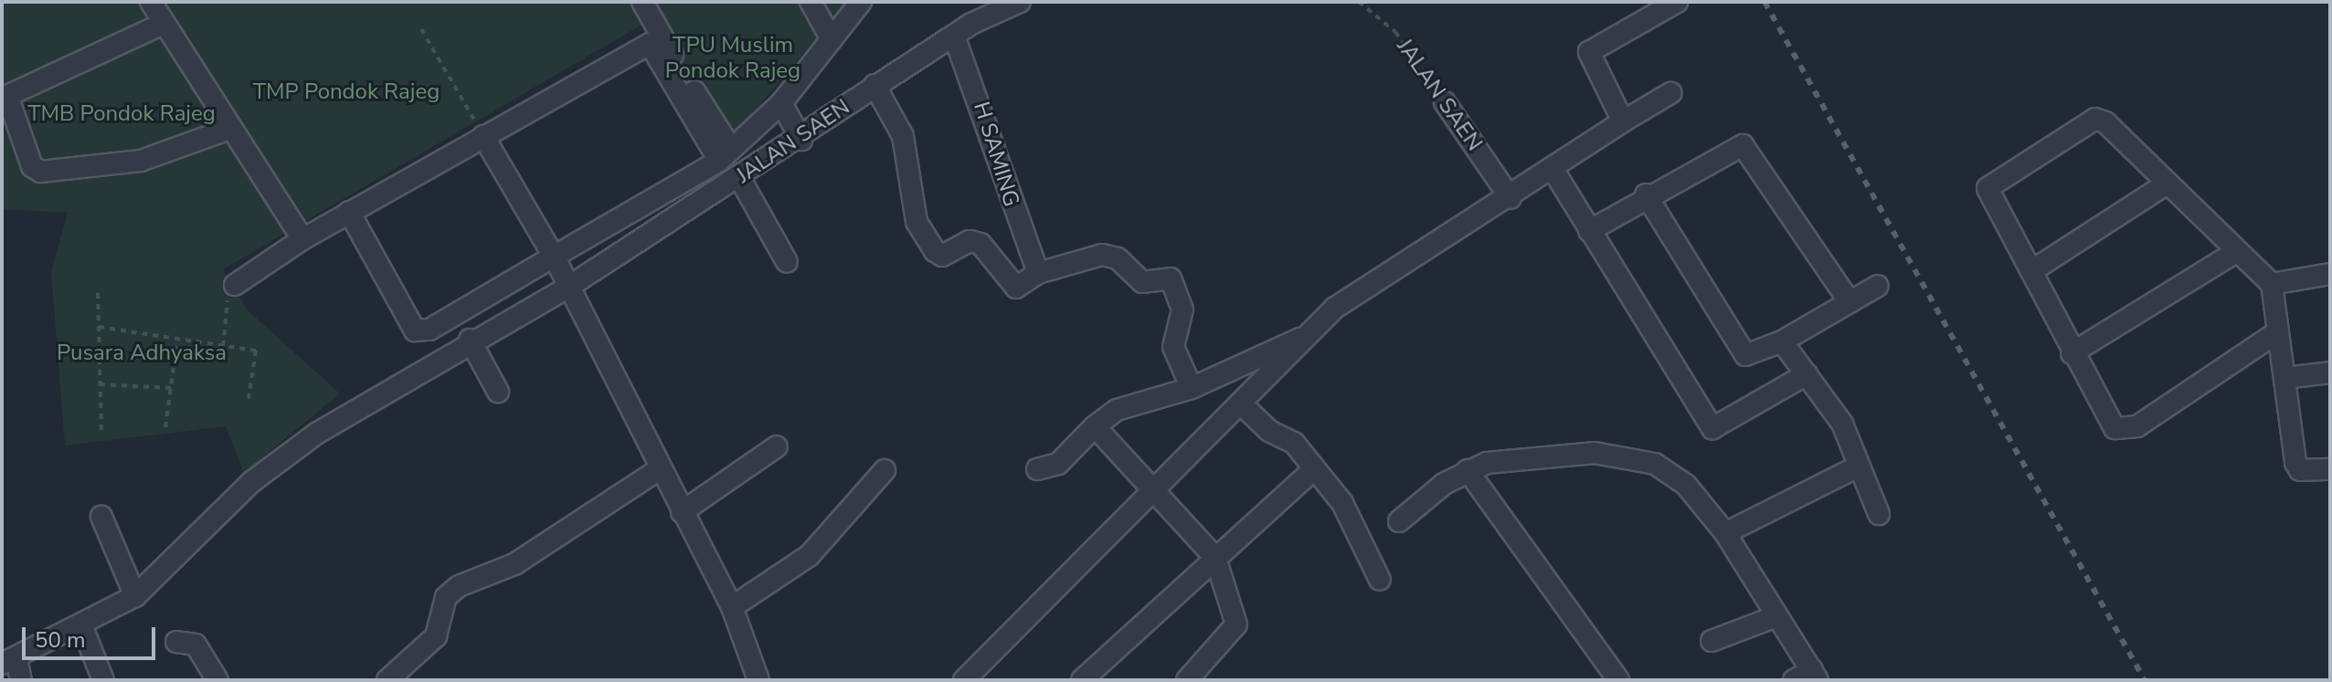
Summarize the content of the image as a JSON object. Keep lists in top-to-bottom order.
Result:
{
  "streets": {
    "street": ["JALAN SAEN", "H SAMING"]
  },
  "crossings": [
    ["JALAN SAEN", "H SAMING"]
  ],
  "parks": [
    "TPU Muslim Pondok Rajeg",
    "TMP Pondok Rajeg",
    "TMB Pondok Rajeg",
    "Pusara Adhyaksa"
  ],
  "scale_bar": "50 m"
}
